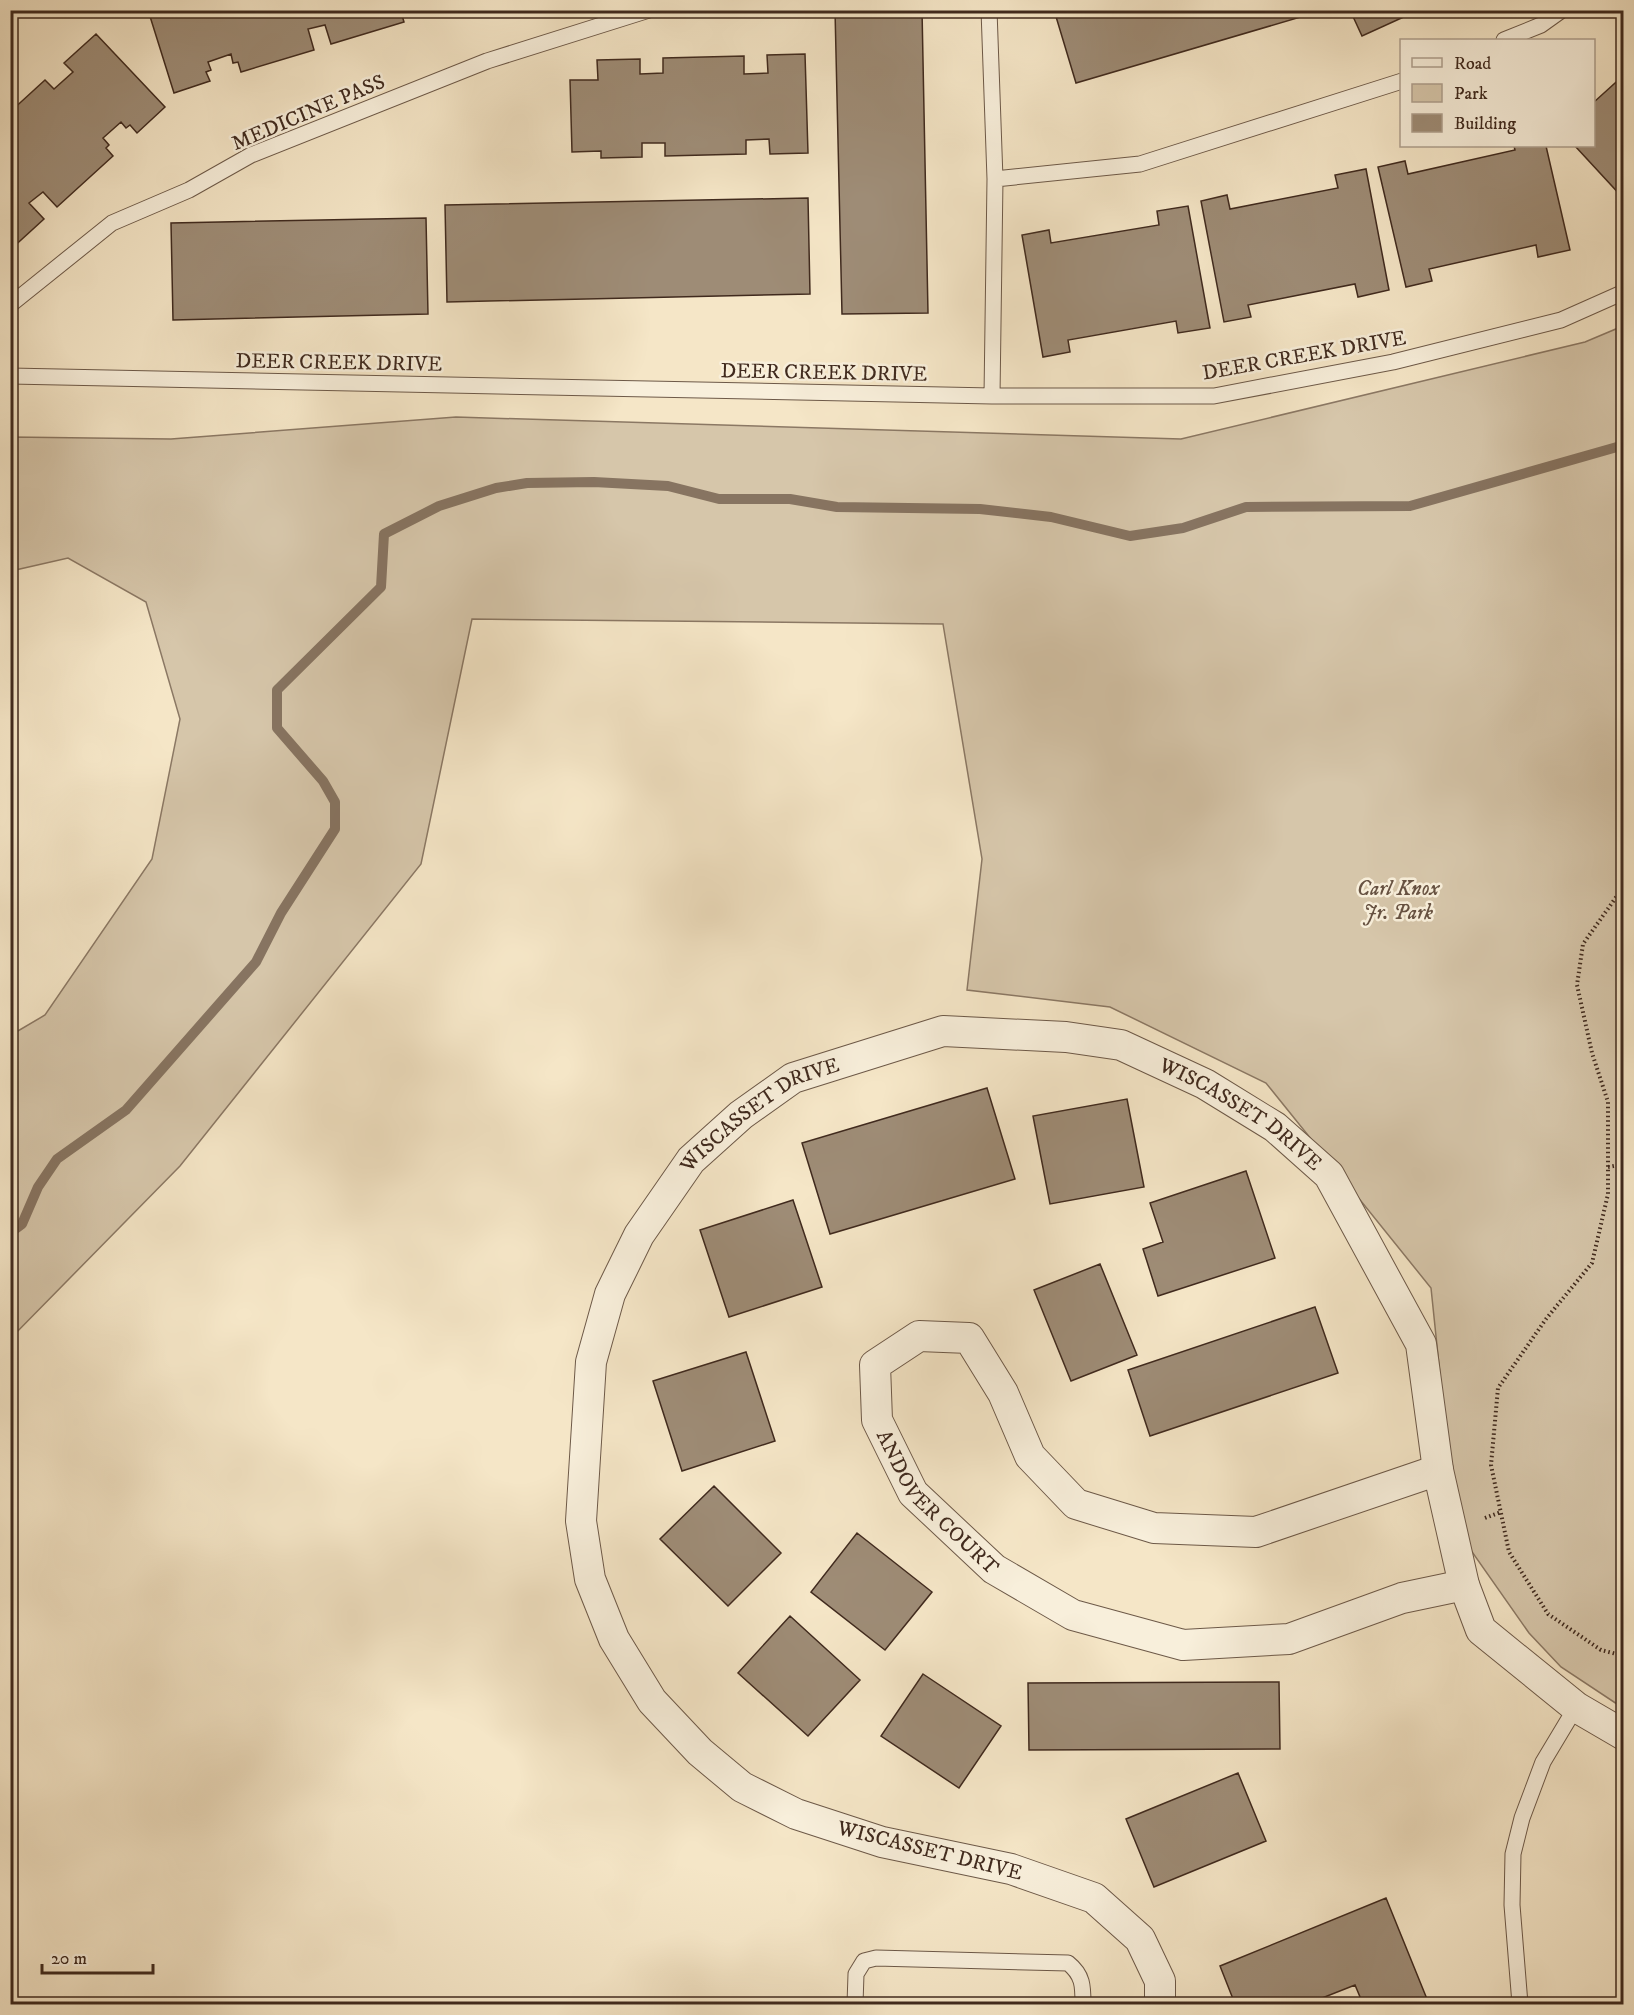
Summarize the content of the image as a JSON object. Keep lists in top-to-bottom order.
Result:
{
  "streets": {
    "street": ["WISCASSET DRIVE", "ANDOVER COURT"],
    "lane": ["MEDICINE PASS", "DEER CREEK DRIVE"]
  },
  "crossings": [
    ["WISCASSET DRIVE", "ANDOVER COURT"]
  ],
  "parks": ["Carl Knox Jr. Park"],
  "legend": ["Road", "Park", "Building"],
  "scale_bar": "20 m"
}
